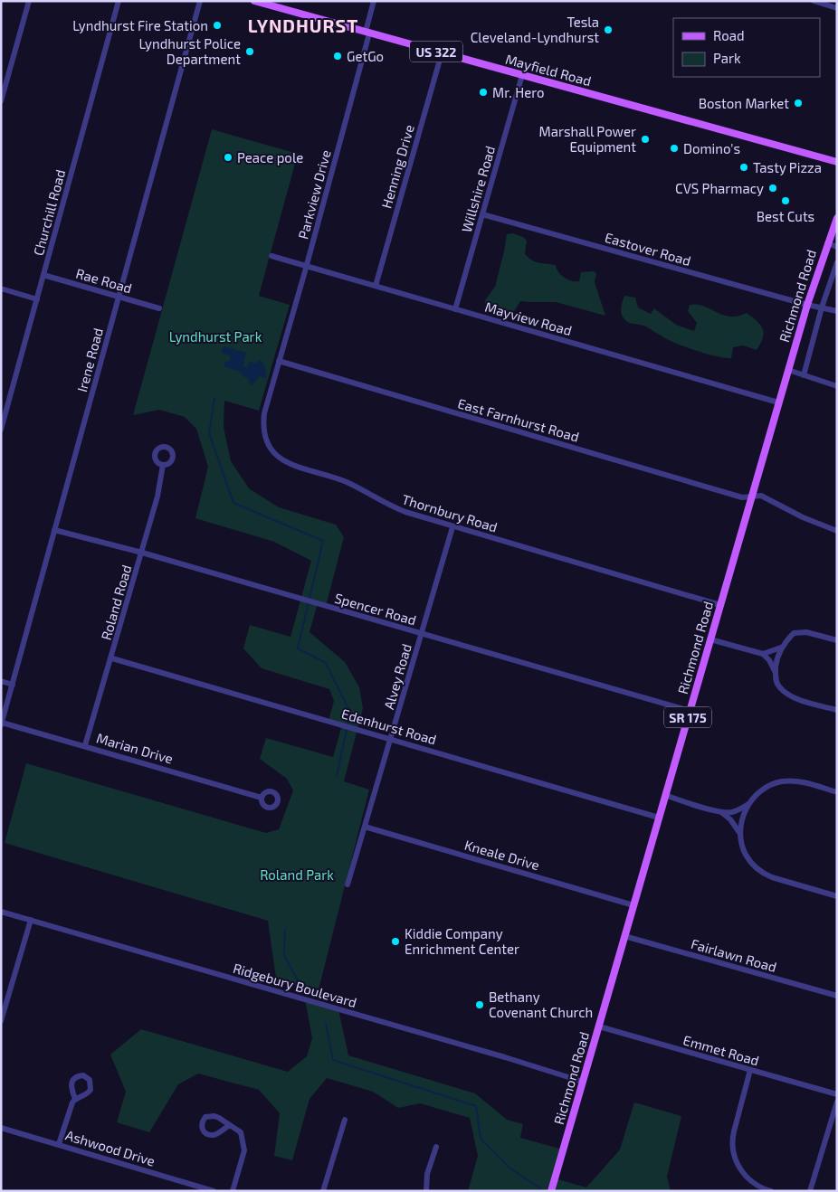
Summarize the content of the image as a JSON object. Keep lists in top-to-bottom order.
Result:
{
  "streets": {
    "main road": [
      "US 322",
      "Mayfield Road",
      "Richmond Road",
      "SR 175"
    ],
    "street": [
      "Henning Drive",
      "Willshire Road",
      "Parkview Drive",
      "Churchill Road",
      "Eastover Road",
      "Rae Road",
      "Mayview Road",
      "Irene Road",
      "East Farnhurst Road",
      "Thornbury Road",
      "Roland Road",
      "Spencer Road",
      "Alvey Road",
      "Edenhurst Road",
      "Marian Drive",
      "Kneale Drive",
      "Fairlawn Road",
      "Ridgebury Boulevard",
      "Emmet Road",
      "Ashwood Drive"
    ]
  },
  "crossings": [
    ["Mayfield Road", "Henning Drive"],
    ["Mayfield Road", "Willshire Road"],
    ["Mayfield Road", "Parkview Drive"],
    ["Henning Drive", "Mayview Road"],
    ["Willshire Road", "Eastover Road"],
    ["Willshire Road", "Mayview Road"],
    ["Parkview Drive", "Mayview Road"],
    ["Parkview Drive", "East Farnhurst Road"],
    ["Parkview Drive", "Thornbury Road"],
    ["Churchill Road", "Rae Road"],
    ["Eastover Road", "Richmond Road"],
    ["Rae Road", "Irene Road"],
    ["Richmond Road", "Mayview Road"],
    ["Richmond Road", "East Farnhurst Road"],
    ["Richmond Road", "Thornbury Road"],
    ["Richmond Road", "Spencer Road"],
    ["Richmond Road", "Edenhurst Road"],
    ["Richmond Road", "Kneale Drive"],
    ["Richmond Road", "Fairlawn Road"],
    ["Richmond Road", "Ridgebury Boulevard"],
    ["Richmond Road", "Emmet Road"],
    ["Irene Road", "Spencer Road"],
    ["Irene Road", "Marian Drive"],
    ["East Farnhurst Road", "Thornbury Road"],
    ["Thornbury Road", "Alvey Road"],
    ["Roland Road", "Spencer Road"],
    ["Roland Road", "Edenhurst Road"],
    ["Roland Road", "Marian Drive"],
    ["Spencer Road", "Alvey Road"],
    ["Alvey Road", "Edenhurst Road"],
    ["Alvey Road", "Kneale Drive"]
  ],
  "districts": ["LYNDHURST"],
  "parks": ["Lyndhurst Park", "Roland Park"],
  "places": [
    "Lyndhurst Fire Station",
    "Tesla Cleveland-Lyndhurst",
    "Lyndhurst Police Department",
    "GetGo",
    "Mr. Hero",
    "Boston Market",
    "Marshall Power Equipment",
    "Domino's",
    "Peace pole",
    "Tasty Pizza",
    "CVS Pharmacy",
    "Best Cuts",
    "Kiddie Company Enrichment Center",
    "Bethany Covenant Church"
  ],
  "legend": ["Road", "Park"]
}
